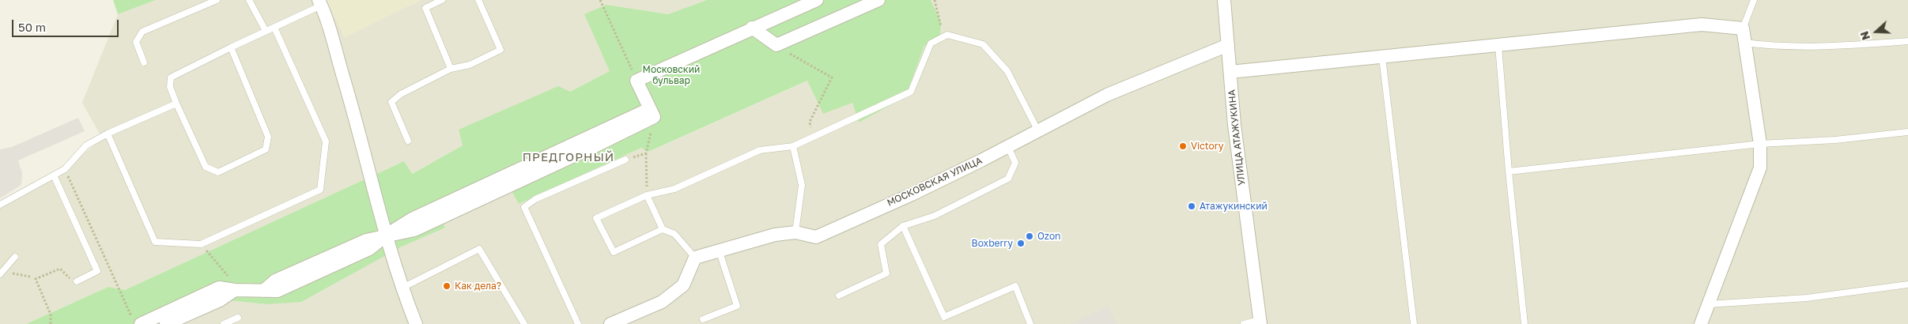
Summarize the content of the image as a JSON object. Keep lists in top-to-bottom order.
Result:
{
  "streets": {
    "street": ["УЛИЦА АТАЖУКИНА", "МОСКОВСКАЯ УЛИЦА"]
  },
  "crossings": [
    ["УЛИЦА АТАЖУКИНА", "МОСКОВСКАЯ УЛИЦА"]
  ],
  "districts": ["ПРЕДГОРНЫЙ"],
  "parks": ["Московский бульвар"],
  "places": [
    "Victory",
    "Атажукинский",
    "Ozon",
    "Boxberry",
    "Как дела?"
  ],
  "scale_bar": "50 m",
  "north": "left"
}
